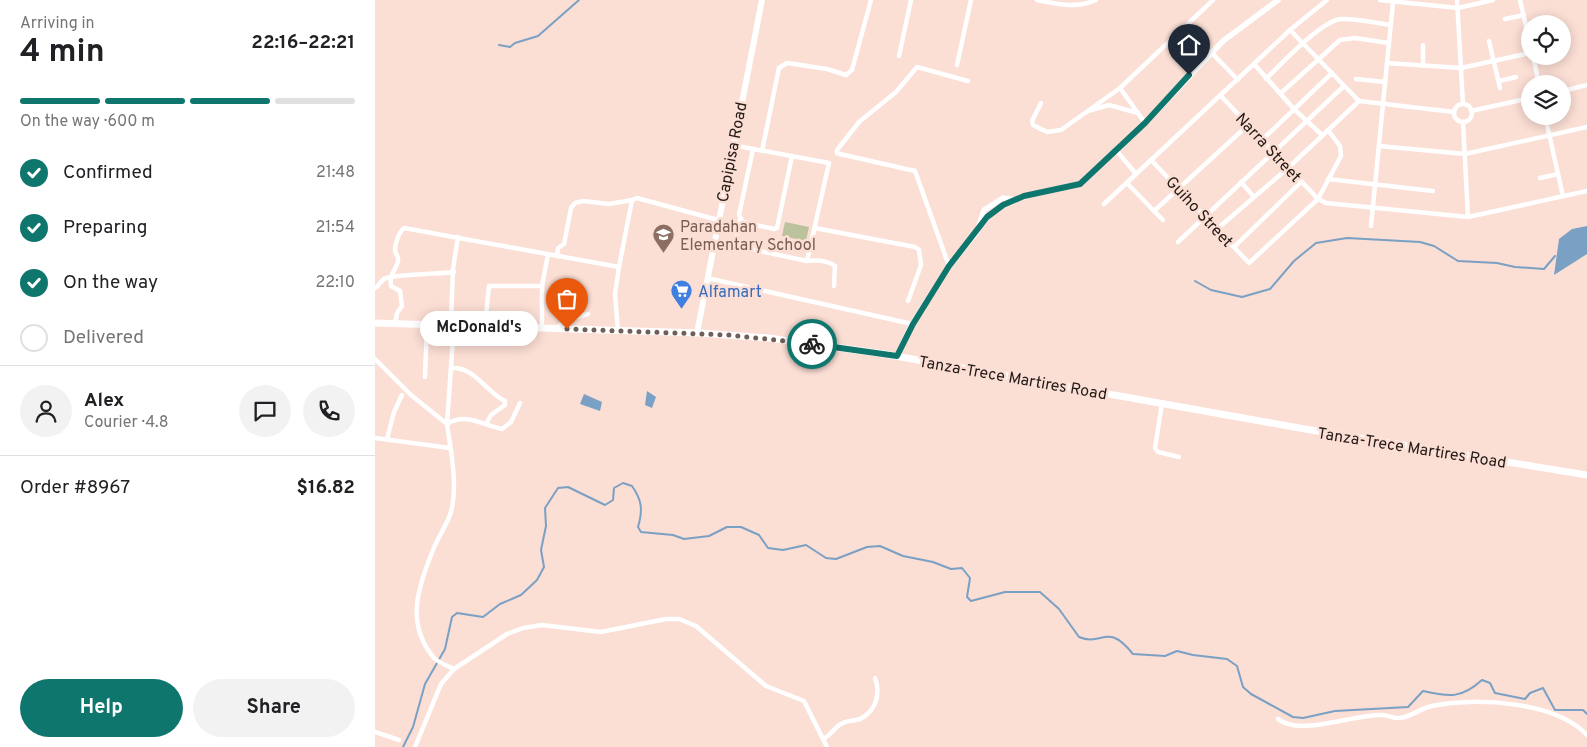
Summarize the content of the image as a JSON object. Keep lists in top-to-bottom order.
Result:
{
  "streets": {
    "main road": ["Capipisa Road", "Tanza-Trece Martires Road"],
    "street": ["Narra Street", "Guiho Street"]
  },
  "crossings": [
    ["Narra Street", "Guiho Street"],
    ["Capipisa Road", "Tanza-Trece Martires Road"]
  ],
  "places": {
    "school or university": ["Paradahan Elementary School"],
    "supermarket": ["Alfamart"],
    "other": ["McDonald's"]
  },
  "page": {
    "heading": ["4 min", "Arriving in", "22:16–22:21"],
    "panel": [
      "Alex",
      "Courier · 4.8",
      "Order #8967",
      "$16.82"
    ],
    "bar": "On the way · 600 m",
    "list": [
      ["Confirmed", "21:48"],
      ["Preparing", "21:54"],
      ["On the way", "22:10"],
      "Delivered"
    ],
    "bubble": "McDonald's",
    "buttons": ["Help", "Share"]
  }
}
